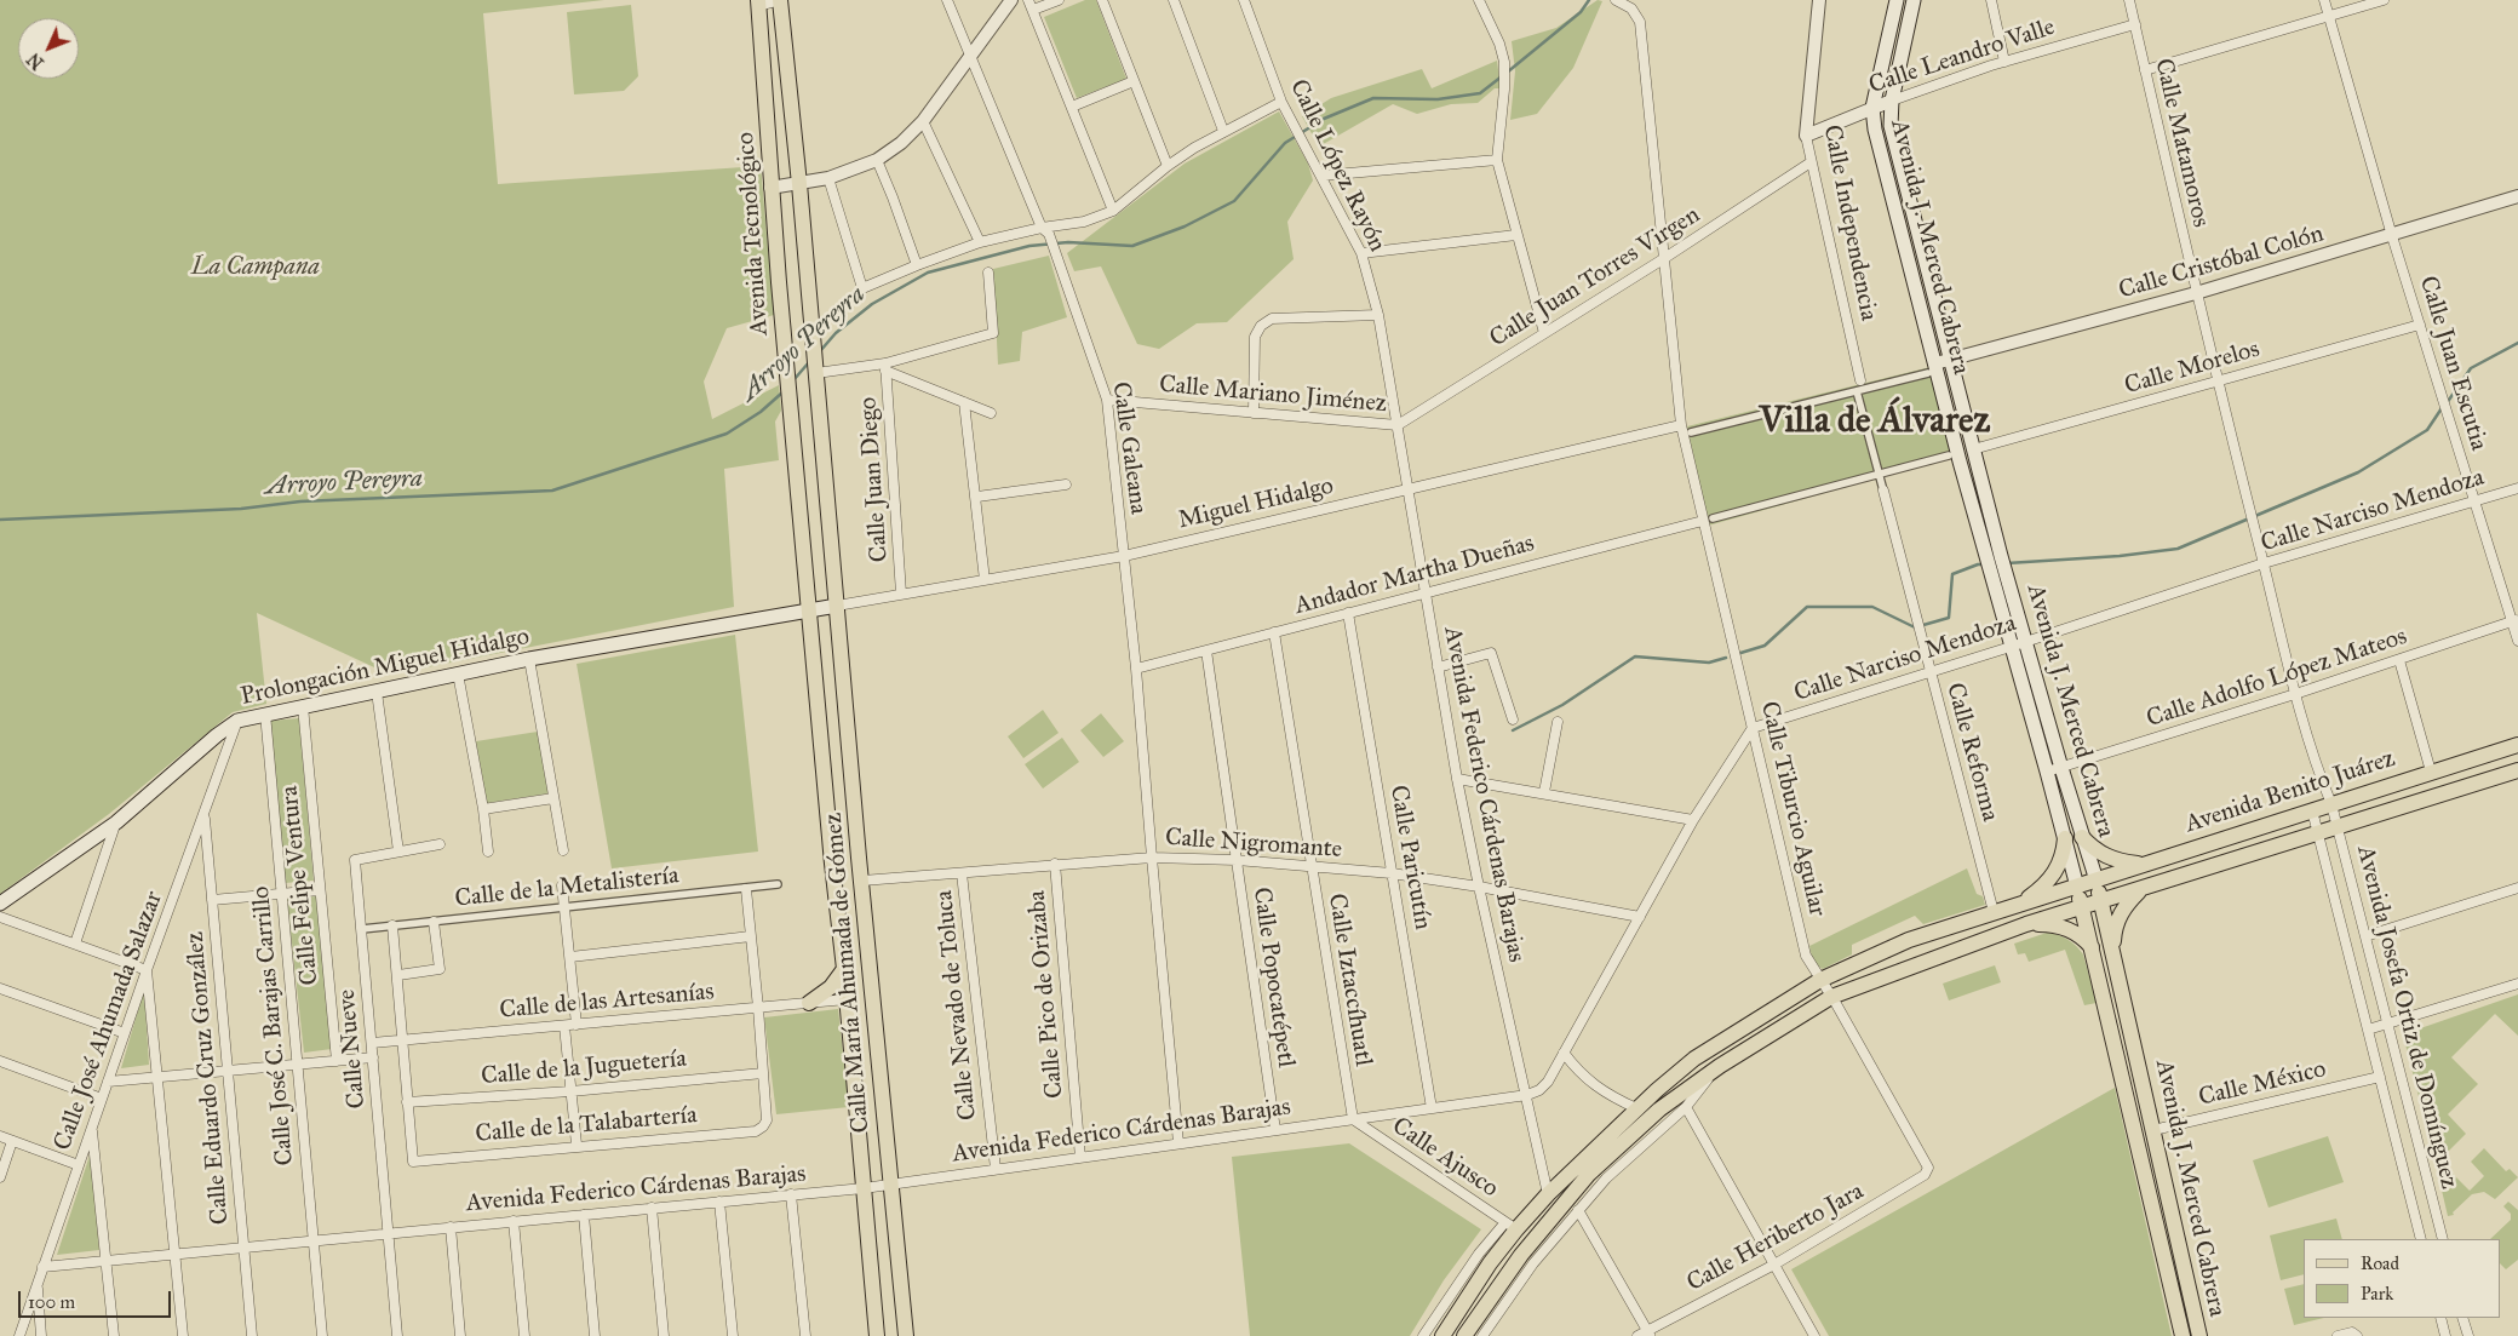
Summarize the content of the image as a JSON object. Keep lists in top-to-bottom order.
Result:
{
  "streets": {
    "main road": [
      "Avenida Tecnológico",
      "Avenida J. Merced Cabrera",
      "Prolongación Miguel Hidalgo",
      "Avenida Benito Juárez",
      "Calle María Ahumada de Gómez"
    ],
    "street": [
      "Calle Leandro Valle",
      "Calle Matamoros",
      "Calle López Rayón",
      "Calle Independencia",
      "Calle Cristóbal Colón",
      "Calle Juan Torres Virgen",
      "Calle Juan Escutia",
      "Calle Morelos",
      "Calle Mariano Jiménez",
      "Calle Galeana",
      "Calle Juan Diego",
      "Miguel Hidalgo",
      "Calle Narciso Mendoza",
      "Andador Martha Dueñas",
      "Calle Adolfo López Mateos",
      "Calle Reforma",
      "Avenida Federico Cárdenas Barajas",
      "Calle Tiburcio Aguilar",
      "Calle Nigromante",
      "Calle Paricutín",
      "Calle Felipe Ventura",
      "Calle de la Metalistería",
      "Calle Popocatépetl",
      "Calle Iztaccíhuatl",
      "Calle Pico de Orizaba",
      "Calle de las Artesanías",
      "Calle Nevado de Toluca",
      "Avenida Josefa Ortiz de Domínguez",
      "Calle José Ahumada Salazar",
      "Calle José C. Barajas Carrillo",
      "Calle Nueve",
      "Calle de la Juguetería",
      "Calle Eduardo Cruz González",
      "Calle México",
      "Calle de la Talabartería",
      "Calle Ajusco",
      "Calle Heriberto Jara"
    ]
  },
  "crossings": [
    ["Calle Leandro Valle", "Calle Matamoros"],
    ["Calle Leandro Valle", "Calle Independencia"],
    ["Calle Leandro Valle", "Avenida J. Merced Cabrera"],
    ["Calle Matamoros", "Calle Cristóbal Colón"],
    ["Calle Matamoros", "Calle Morelos"],
    ["Calle Matamoros", "Calle Narciso Mendoza"],
    ["Calle Matamoros", "Avenida Josefa Ortiz de Domínguez"],
    ["Calle López Rayón", "Calle Juan Torres Virgen"],
    ["Calle López Rayón", "Calle Mariano Jiménez"],
    ["Calle López Rayón", "Avenida Federico Cárdenas Barajas"],
    ["Calle Independencia", "Calle Juan Torres Virgen"],
    ["Avenida Tecnológico", "Miguel Hidalgo"],
    ["Avenida Tecnológico", "Prolongación Miguel Hidalgo"],
    ["Avenida Tecnológico", "Calle María Ahumada de Gómez"],
    ["Avenida J. Merced Cabrera", "Calle Cristóbal Colón"],
    ["Avenida J. Merced Cabrera", "Calle Morelos"],
    ["Avenida J. Merced Cabrera", "Calle Narciso Mendoza"],
    ["Avenida J. Merced Cabrera", "Calle Adolfo López Mateos"],
    ["Avenida J. Merced Cabrera", "Avenida Benito Juárez"],
    ["Avenida J. Merced Cabrera", "Calle México"],
    ["Calle Cristóbal Colón", "Calle Juan Escutia"],
    ["Calle Juan Torres Virgen", "Calle Mariano Jiménez"],
    ["Calle Juan Torres Virgen", "Avenida Federico Cárdenas Barajas"],
    ["Calle Juan Torres Virgen", "Calle Tiburcio Aguilar"],
    ["Calle Juan Escutia", "Calle Morelos"],
    ["Calle Juan Escutia", "Calle Narciso Mendoza"],
    ["Calle Juan Escutia", "Calle Adolfo López Mateos"],
    ["Calle Mariano Jiménez", "Calle Galeana"],
    ["Calle Mariano Jiménez", "Avenida Federico Cárdenas Barajas"],
    ["Calle Galeana", "Miguel Hidalgo"],
    ["Calle Galeana", "Andador Martha Dueñas"],
    ["Calle Galeana", "Avenida Federico Cárdenas Barajas"],
    ["Calle Galeana", "Calle Nigromante"],
    ["Calle Juan Diego", "Miguel Hidalgo"],
    ["Miguel Hidalgo", "Prolongación Miguel Hidalgo"],
    ["Miguel Hidalgo", "Avenida Federico Cárdenas Barajas"],
    ["Miguel Hidalgo", "Calle Tiburcio Aguilar"],
    ["Miguel Hidalgo", "Calle María Ahumada de Gómez"],
    ["Calle Narciso Mendoza", "Calle Reforma"],
    ["Calle Narciso Mendoza", "Calle Tiburcio Aguilar"],
    ["Calle Narciso Mendoza", "Avenida Josefa Ortiz de Domínguez"],
    ["Andador Martha Dueñas", "Calle Reforma"],
    ["Andador Martha Dueñas", "Avenida Federico Cárdenas Barajas"],
    ["Andador Martha Dueñas", "Calle Tiburcio Aguilar"],
    ["Andador Martha Dueñas", "Calle Paricutín"],
    ["Andador Martha Dueñas", "Calle Popocatépetl"],
    ["Andador Martha Dueñas", "Calle Iztaccíhuatl"],
    ["Prolongación Miguel Hidalgo", "Calle Felipe Ventura"],
    ["Prolongación Miguel Hidalgo", "Calle María Ahumada de Gómez"],
    ["Prolongación Miguel Hidalgo", "Calle José Ahumada Salazar"],
    ["Prolongación Miguel Hidalgo", "Calle José C. Barajas Carrillo"],
    ["Calle Adolfo López Mateos", "Avenida Josefa Ortiz de Domínguez"],
    ["Calle Reforma", "Avenida Benito Juárez"],
    ["Avenida Benito Juárez", "Calle Tiburcio Aguilar"],
    ["Avenida Benito Juárez", "Avenida Josefa Ortiz de Domínguez"],
    ["Avenida Benito Juárez", "Calle Ajusco"],
    ["Avenida Federico Cárdenas Barajas", "Calle Nigromante"],
    ["Avenida Federico Cárdenas Barajas", "Calle Paricutín"],
    ["Avenida Federico Cárdenas Barajas", "Calle María Ahumada de Gómez"],
    ["Avenida Federico Cárdenas Barajas", "Calle Popocatépetl"],
    ["Avenida Federico Cárdenas Barajas", "Calle Iztaccíhuatl"],
    ["Avenida Federico Cárdenas Barajas", "Calle Pico de Orizaba"],
    ["Avenida Federico Cárdenas Barajas", "Calle Nevado de Toluca"],
    ["Avenida Federico Cárdenas Barajas", "Calle José Ahumada Salazar"],
    ["Avenida Federico Cárdenas Barajas", "Calle José C. Barajas Carrillo"],
    ["Avenida Federico Cárdenas Barajas", "Calle Nueve"],
    ["Avenida Federico Cárdenas Barajas", "Calle Eduardo Cruz González"],
    ["Avenida Federico Cárdenas Barajas", "Calle Ajusco"],
    ["Calle Tiburcio Aguilar", "Calle Heriberto Jara"],
    ["Calle Nigromante", "Calle Paricutín"],
    ["Calle Nigromante", "Calle María Ahumada de Gómez"],
    ["Calle Nigromante", "Calle Popocatépetl"],
    ["Calle Nigromante", "Calle Iztaccíhuatl"],
    ["Calle Nigromante", "Calle Pico de Orizaba"],
    ["Calle Nigromante", "Calle Nevado de Toluca"],
    ["Calle de la Metalistería", "Calle Nueve"],
    ["Calle María Ahumada de Gómez", "Calle de las Artesanías"],
    ["Calle Iztaccíhuatl", "Calle Ajusco"],
    ["Calle de las Artesanías", "Calle Nueve"],
    ["Avenida Josefa Ortiz de Domínguez", "Calle México"],
    ["Calle José Ahumada Salazar", "Calle Eduardo Cruz González"],
    ["Calle de la Juguetería", "Calle de la Talabartería"]
  ],
  "districts": ["Villa de Álvarez"],
  "water": ["Arroyo Pereyra"],
  "parks": ["La Campana"],
  "legend": ["Road", "Park"],
  "scale_bar": "100 m",
  "north": "bottom left"
}
